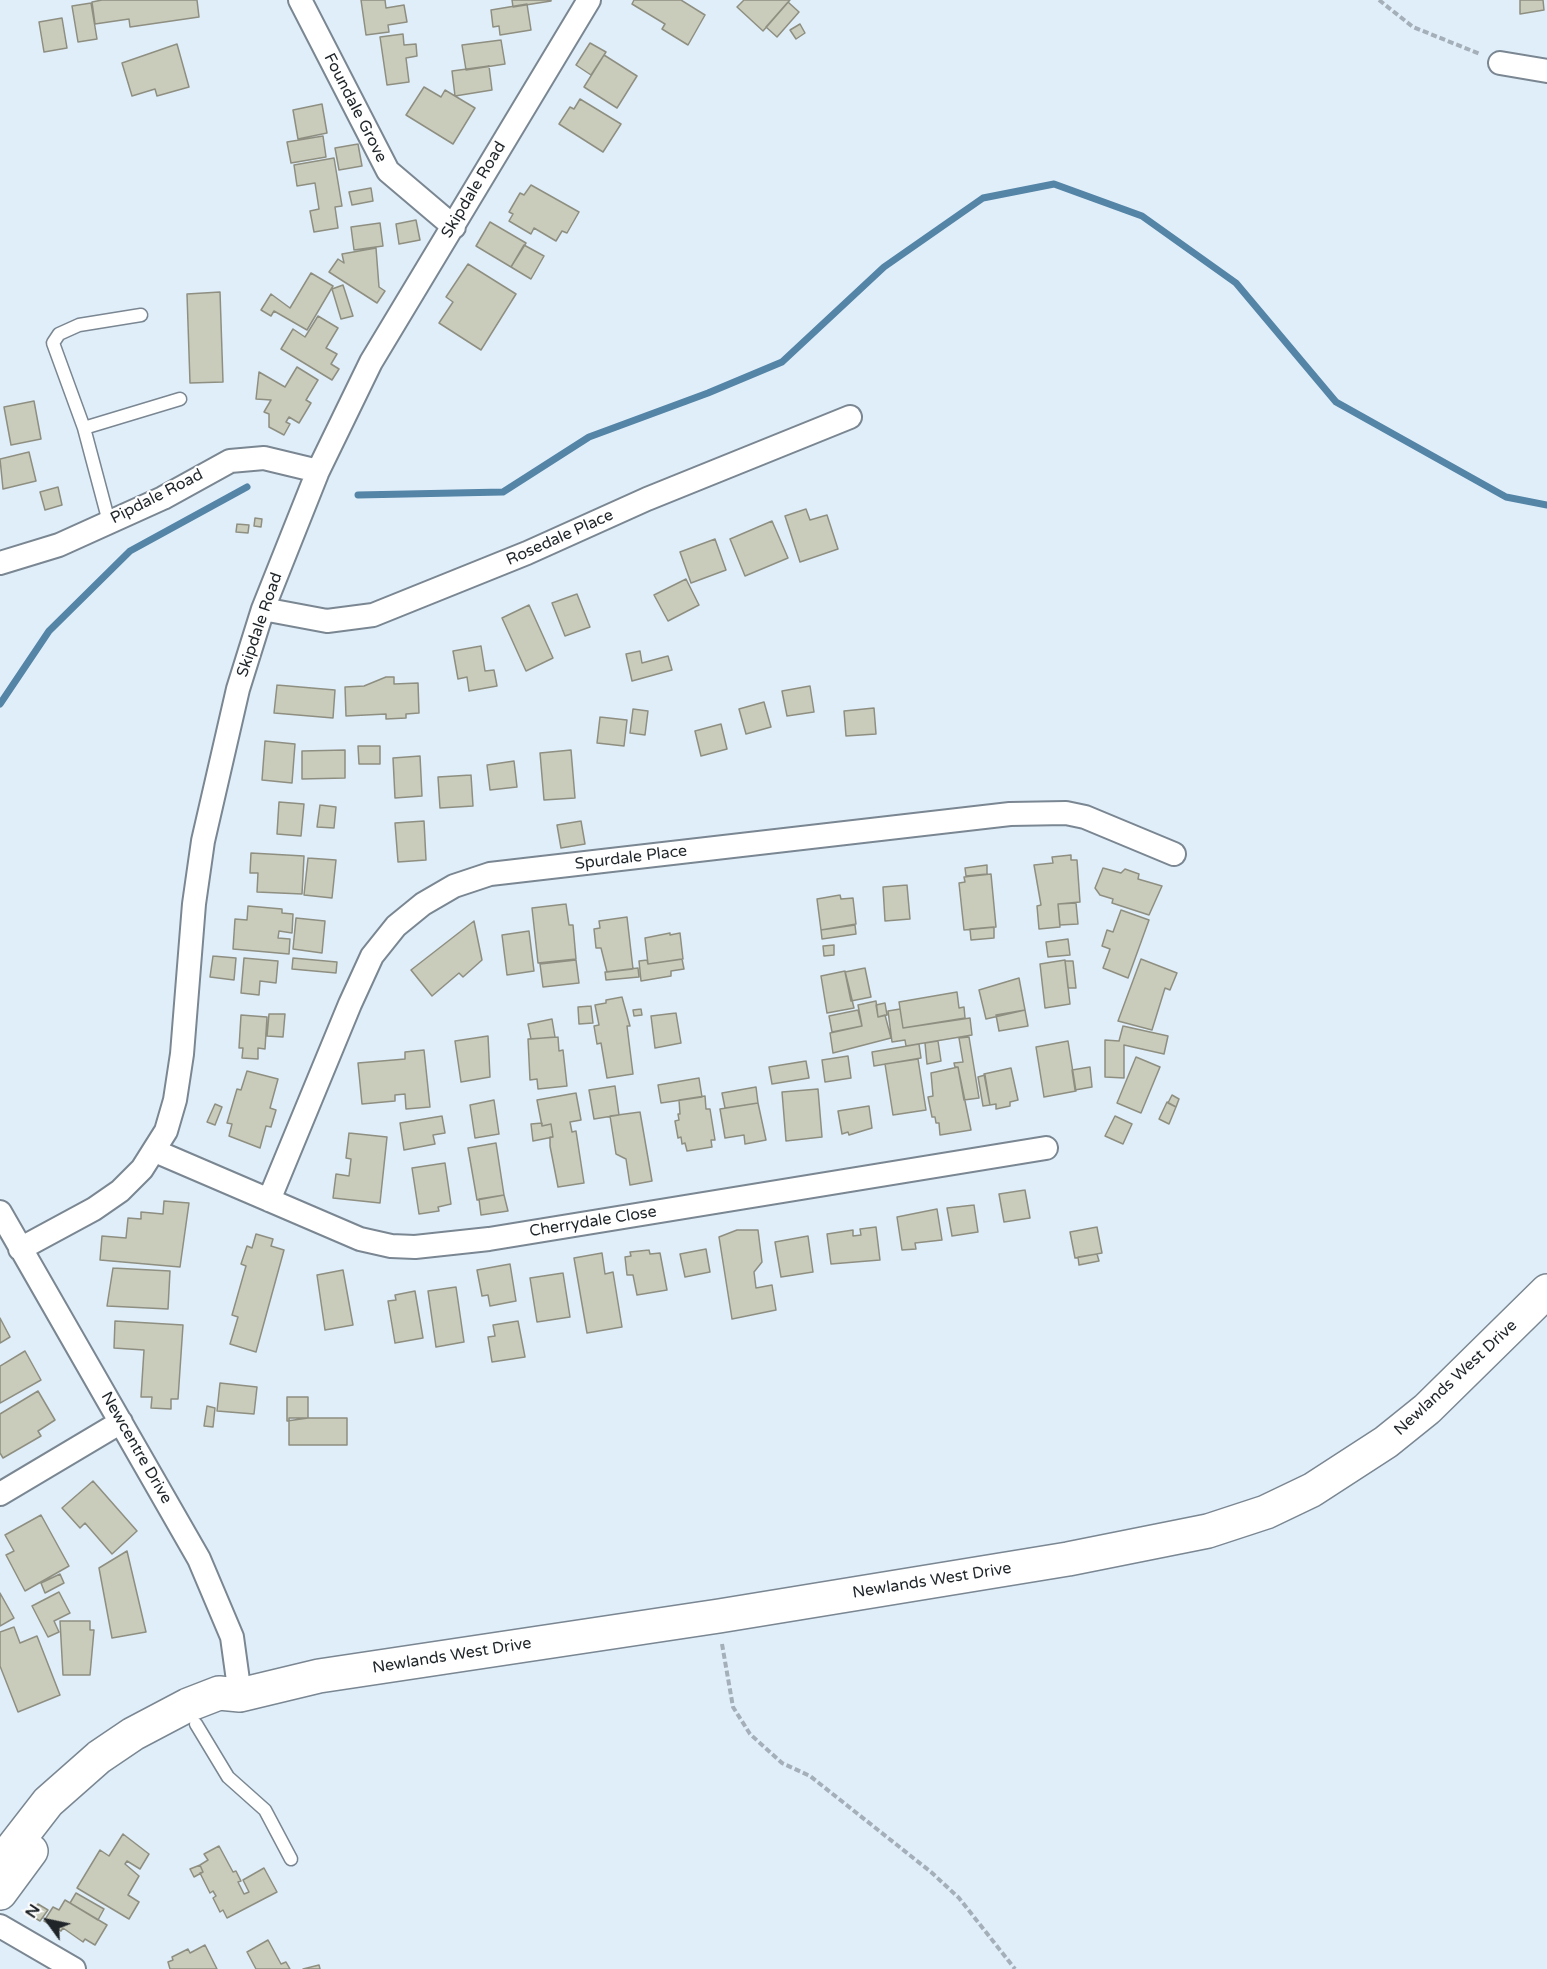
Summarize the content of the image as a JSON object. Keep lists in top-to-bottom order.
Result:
{
  "streets": {
    "street": [
      "Foundale Grove",
      "Skipdale Road",
      "Pipdale Road",
      "Rosedale Place",
      "Spurdale Place",
      "Cherrydale Close",
      "Newlands West Drive",
      "Newcentre Drive"
    ]
  },
  "crossings": [
    ["Foundale Grove", "Skipdale Road"],
    ["Skipdale Road", "Pipdale Road"],
    ["Skipdale Road", "Rosedale Place"],
    ["Skipdale Road", "Cherrydale Close"],
    ["Skipdale Road", "Newcentre Drive"],
    ["Spurdale Place", "Cherrydale Close"],
    ["Newlands West Drive", "Newcentre Drive"]
  ],
  "north": "top left"
}
